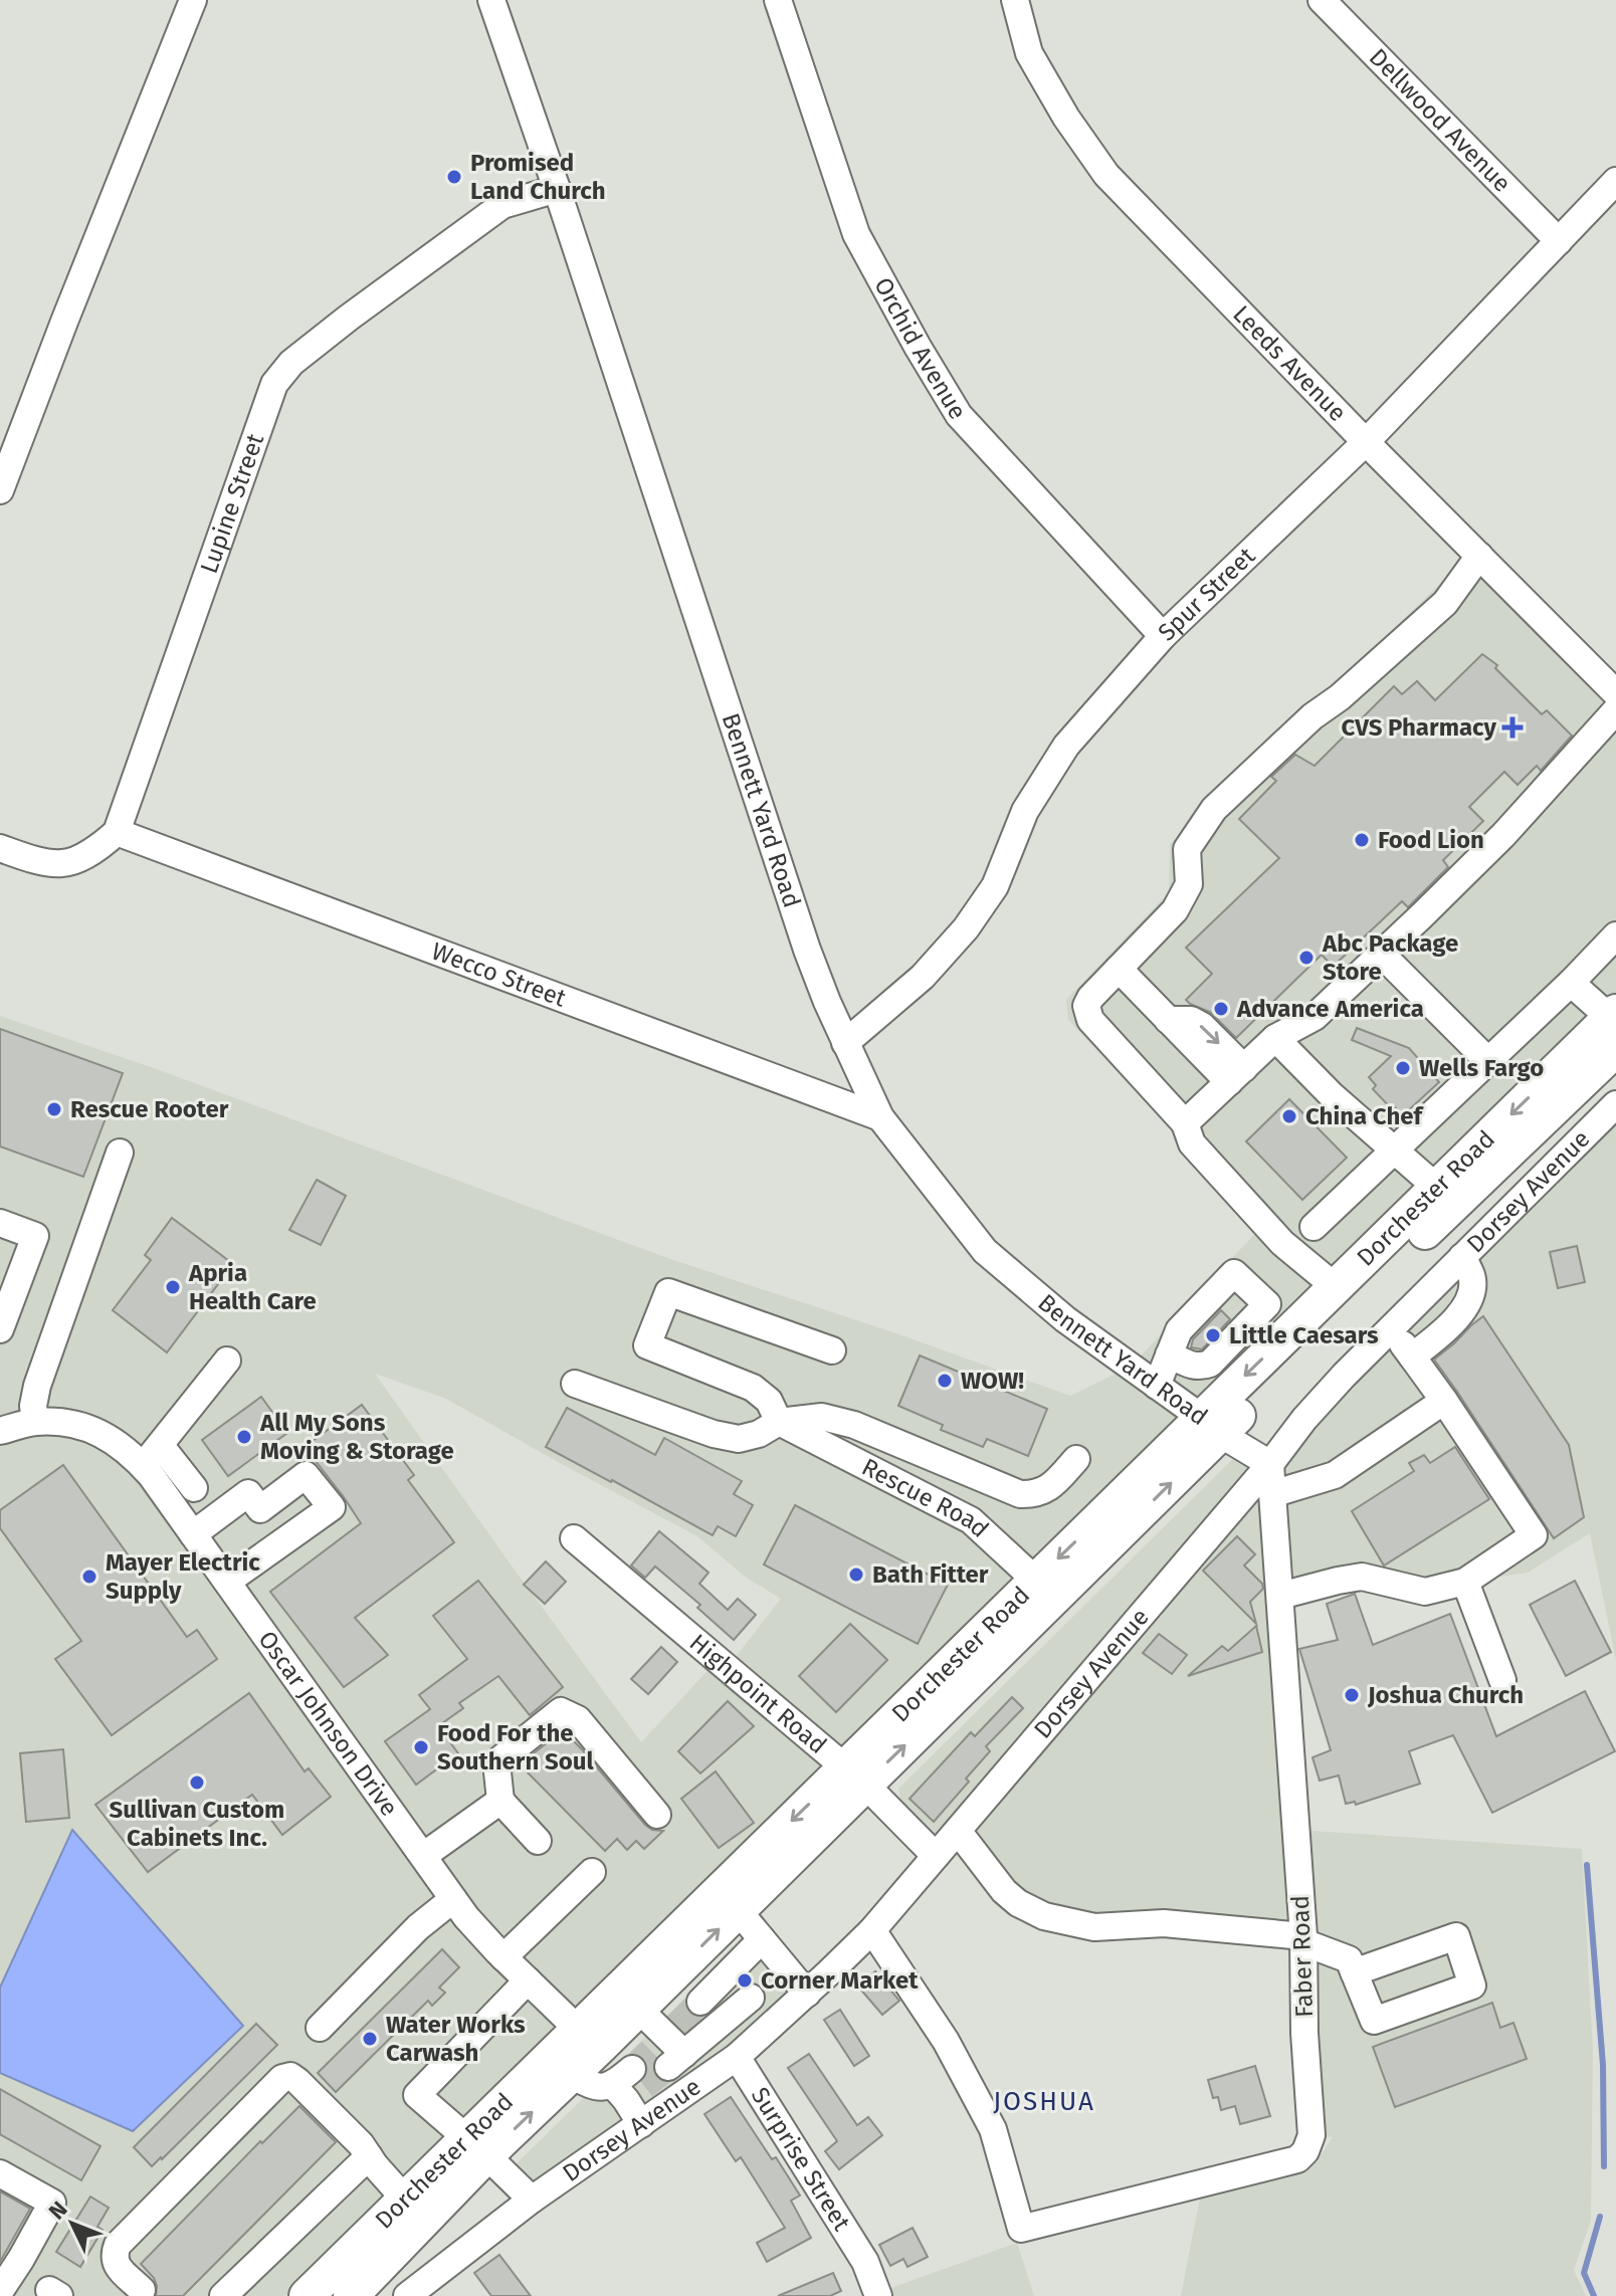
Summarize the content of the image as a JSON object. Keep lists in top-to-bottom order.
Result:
{
  "streets": {
    "main road": ["Dorchester Road"],
    "street": [
      "Dellwood Avenue",
      "Orchid Avenue",
      "Leeds Avenue",
      "Lupine Street",
      "Spur Street",
      "Bennett Yard Road",
      "Wecco Street",
      "Dorsey Avenue",
      "Rescue Road",
      "Highpoint Road",
      "Oscar Johnson Drive",
      "Faber Road",
      "Surprise Street"
    ]
  },
  "crossings": [
    ["Dellwood Avenue", "Spur Street"],
    ["Orchid Avenue", "Spur Street"],
    ["Leeds Avenue", "Spur Street"],
    ["Lupine Street", "Bennett Yard Road"],
    ["Lupine Street", "Wecco Street"],
    ["Spur Street", "Bennett Yard Road"],
    ["Bennett Yard Road", "Wecco Street"],
    ["Bennett Yard Road", "Dorsey Avenue"],
    ["Bennett Yard Road", "Dorchester Road"],
    ["Bennett Yard Road", "Faber Road"],
    ["Dorsey Avenue", "Highpoint Road"],
    ["Dorsey Avenue", "Faber Road"],
    ["Dorsey Avenue", "Surprise Street"],
    ["Dorchester Road", "Rescue Road"],
    ["Dorchester Road", "Highpoint Road"],
    ["Dorchester Road", "Oscar Johnson Drive"]
  ],
  "districts": ["JOSHUA"],
  "places": {
    "other": [
      "Promised Land Church",
      "Food Lion",
      "Abc Package Store",
      "Advance America",
      "Wells Fargo",
      "Rescue Rooter",
      "China Chef",
      "Apria Health Care",
      "Little Caesars",
      "WOW!",
      "All My Sons Moving & Storage",
      "Bath Fitter",
      "Mayer Electric Supply",
      "Joshua Church",
      "Food For the Southern Soul",
      "Sullivan Custom Cabinets Inc.",
      "Corner Market",
      "Water Works Carwash"
    ],
    "health": ["CVS Pharmacy"]
  },
  "north": "top left"
}
